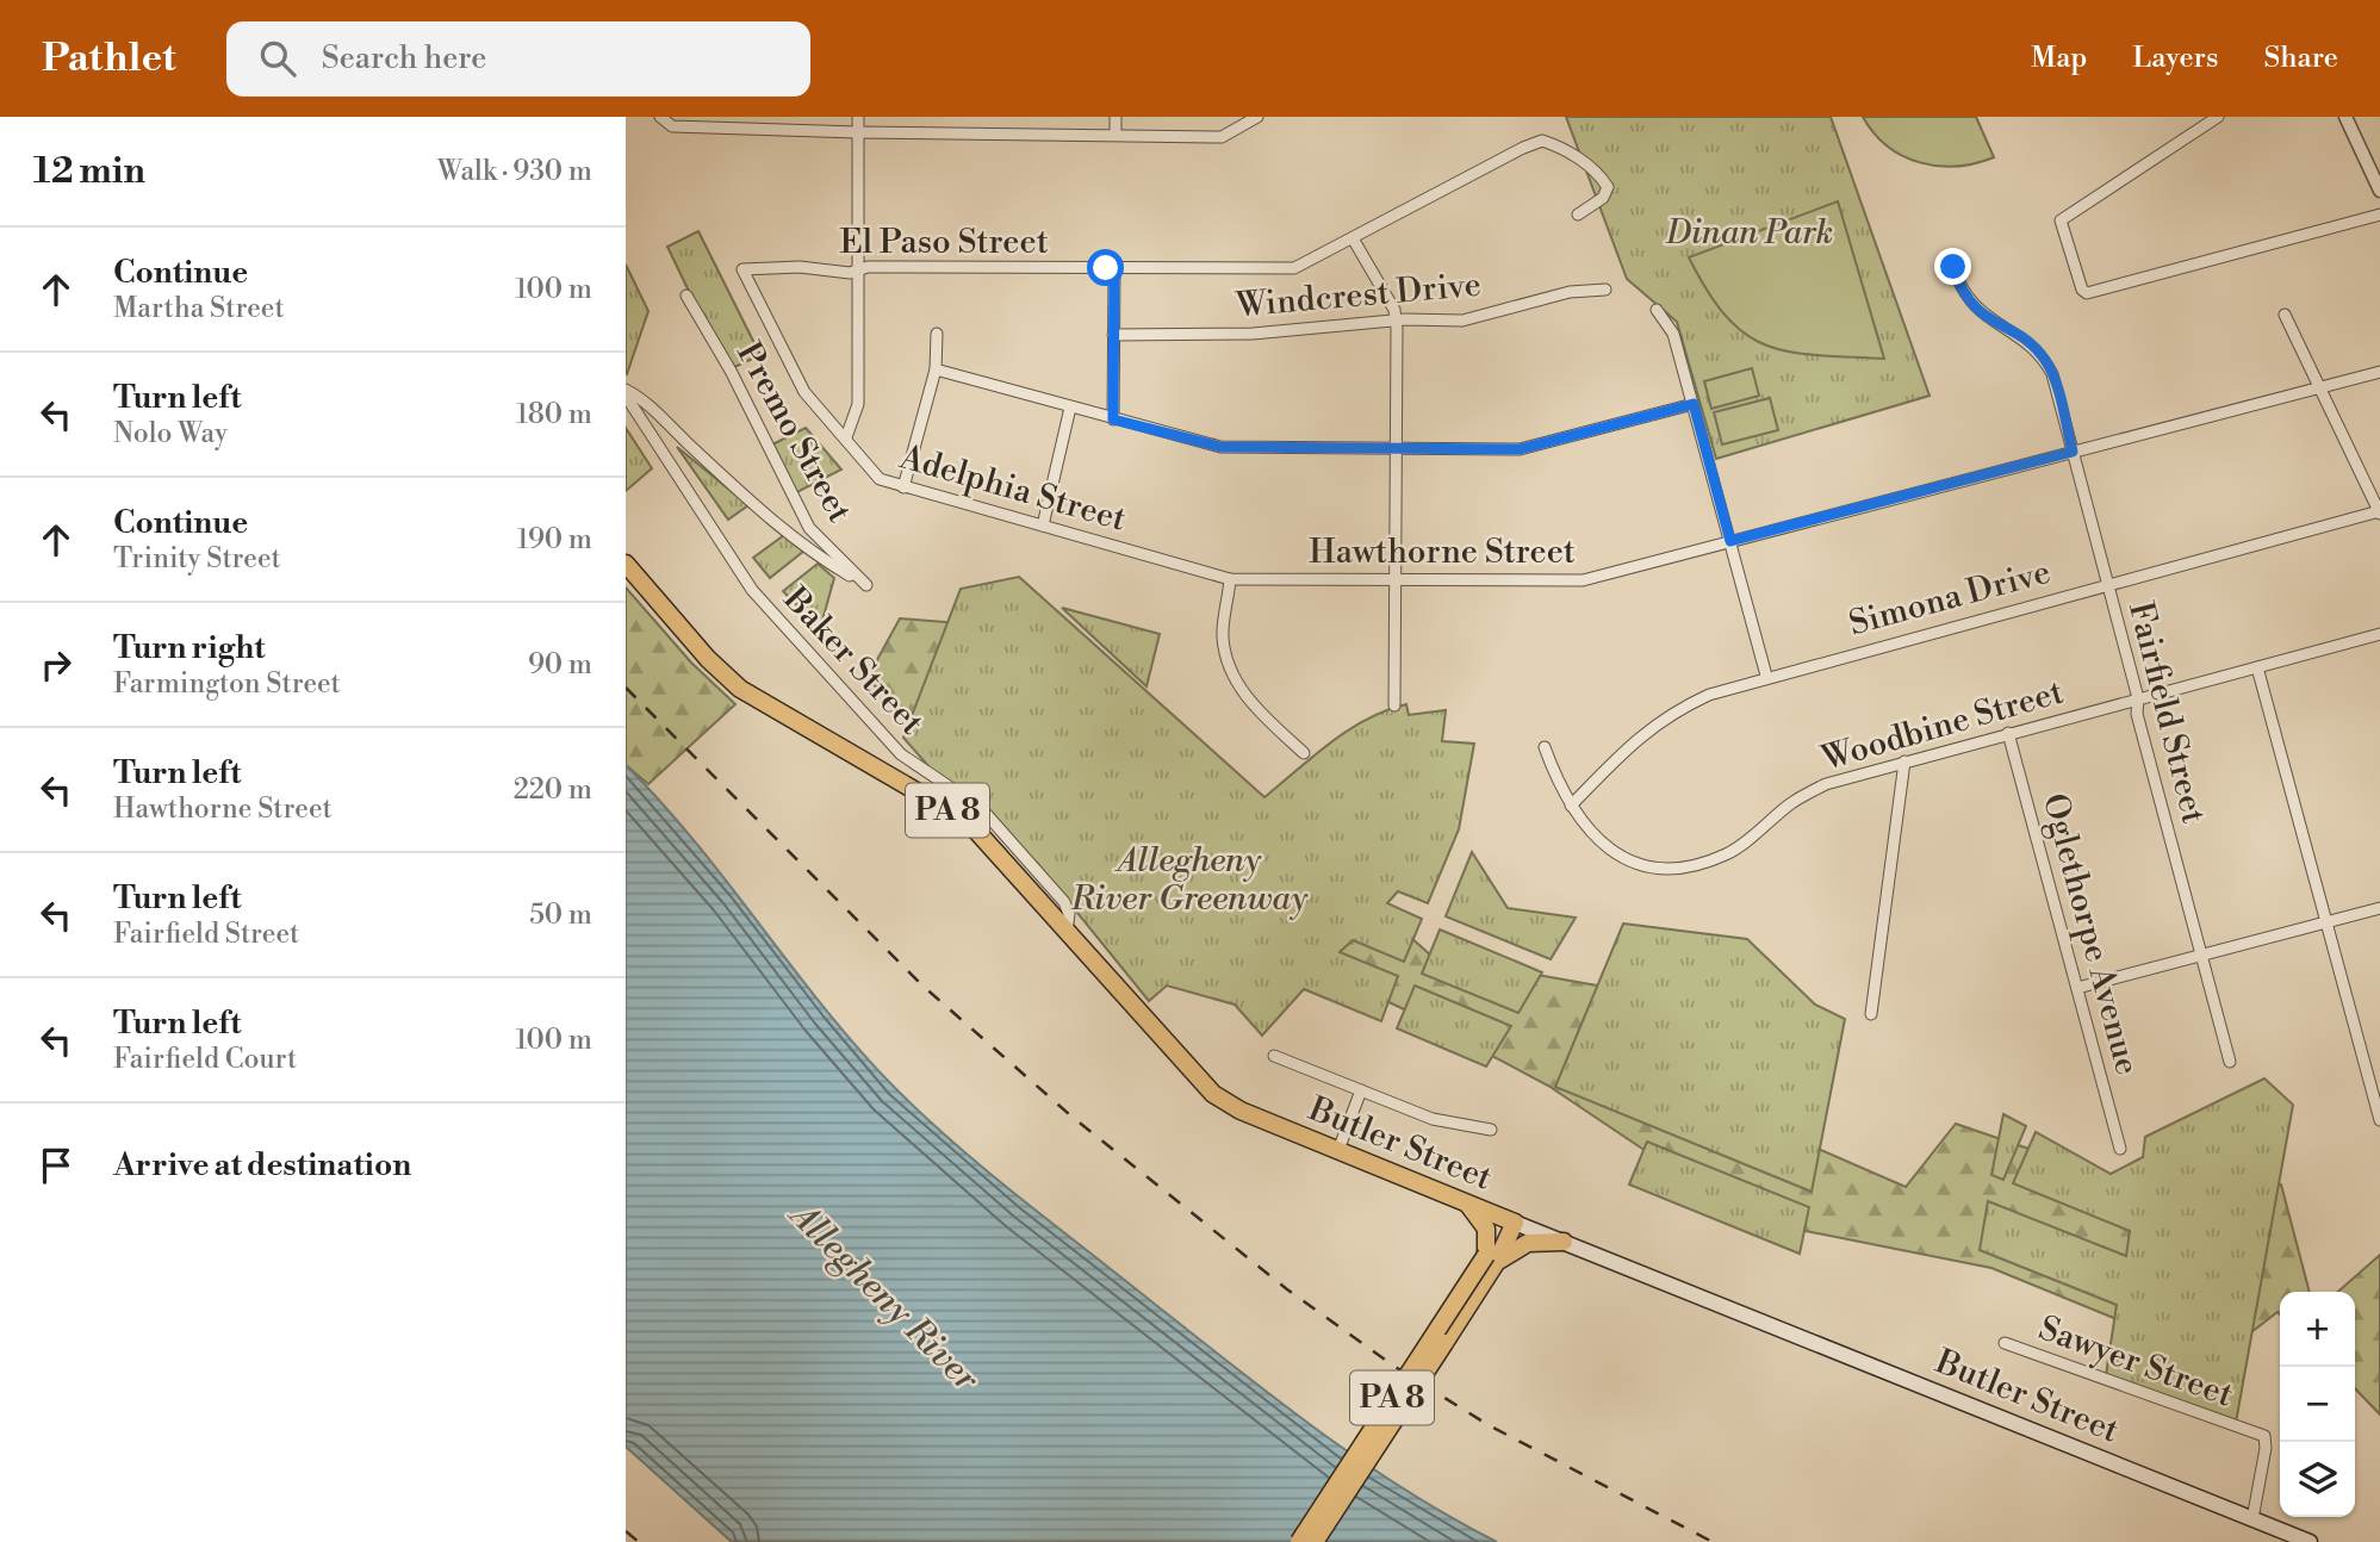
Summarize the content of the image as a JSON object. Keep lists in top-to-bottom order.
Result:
{
  "streets": {
    "highway": ["PA 8", "Butler Street"],
    "street": [
      "El Paso Street",
      "Windcrest Drive",
      "Premo Street",
      "Adelphia Street",
      "Hawthorne Street",
      "Simona Drive",
      "Baker Street",
      "Fairfield Street",
      "Woodbine Street",
      "Oglethorpe Avenue",
      "Sawyer Street"
    ]
  },
  "crossings": [
    ["El Paso Street", "Adelphia Street"],
    ["Premo Street", "Baker Street"],
    ["Adelphia Street", "Hawthorne Street"],
    ["Hawthorne Street", "Fairfield Street"],
    ["Simona Drive", "Fairfield Street"],
    ["Simona Drive", "Woodbine Street"],
    ["Baker Street", "Butler Street"],
    ["Fairfield Street", "Woodbine Street"],
    ["Woodbine Street", "Oglethorpe Avenue"],
    ["PA 8", "Butler Street"],
    ["Butler Street", "Sawyer Street"]
  ],
  "water": ["Allegheny River"],
  "parks": ["Dinan Park", "Allegheny River Greenway"],
  "page": {
    "header": "Pathlet",
    "search": "Search here",
    "nav": ["Map", "Layers", "Share"],
    "heading": ["12 min", "Walk · 930 m"],
    "list": [
      ["Continue", "Martha Street", "100 m"],
      ["Turn left", "Nolo Way", "180 m"],
      ["Continue", "Trinity Street", "190 m"],
      ["Turn right", "Farmington Street", "90 m"],
      ["Turn left", "Hawthorne Street", "220 m"],
      ["Turn left", "Fairfield Street", "50 m"],
      ["Turn left", "Fairfield Court", "100 m"],
      "Arrive at destination"
    ],
    "map_buttons": ["+", "−"]
  }
}
